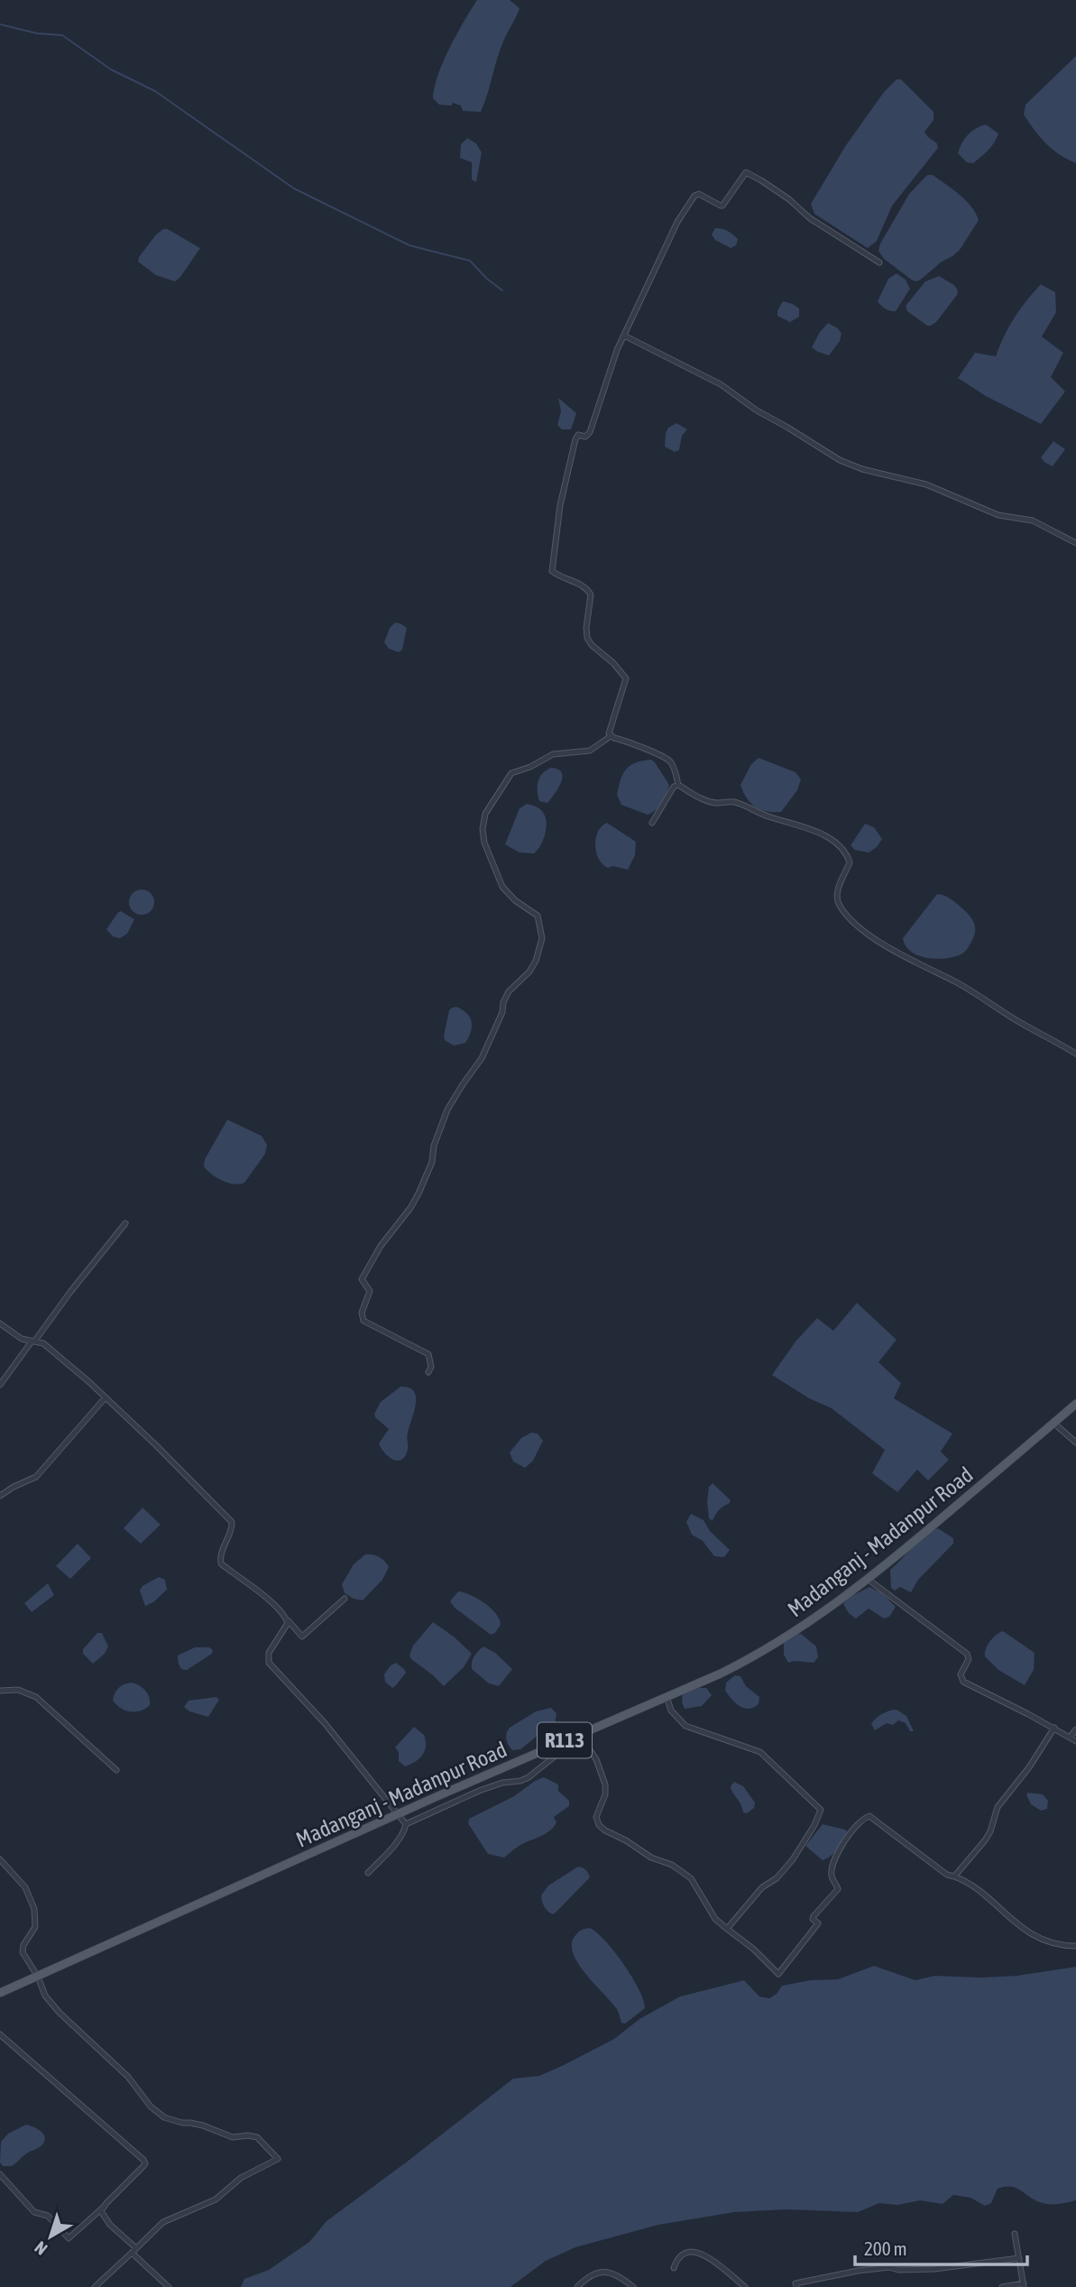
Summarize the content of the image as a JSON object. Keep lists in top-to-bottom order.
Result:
{
  "streets": {
    "main road": ["Madanganj - Madanpur Road", "R113"]
  },
  "scale_bar": "200 m",
  "north": "bottom left"
}
